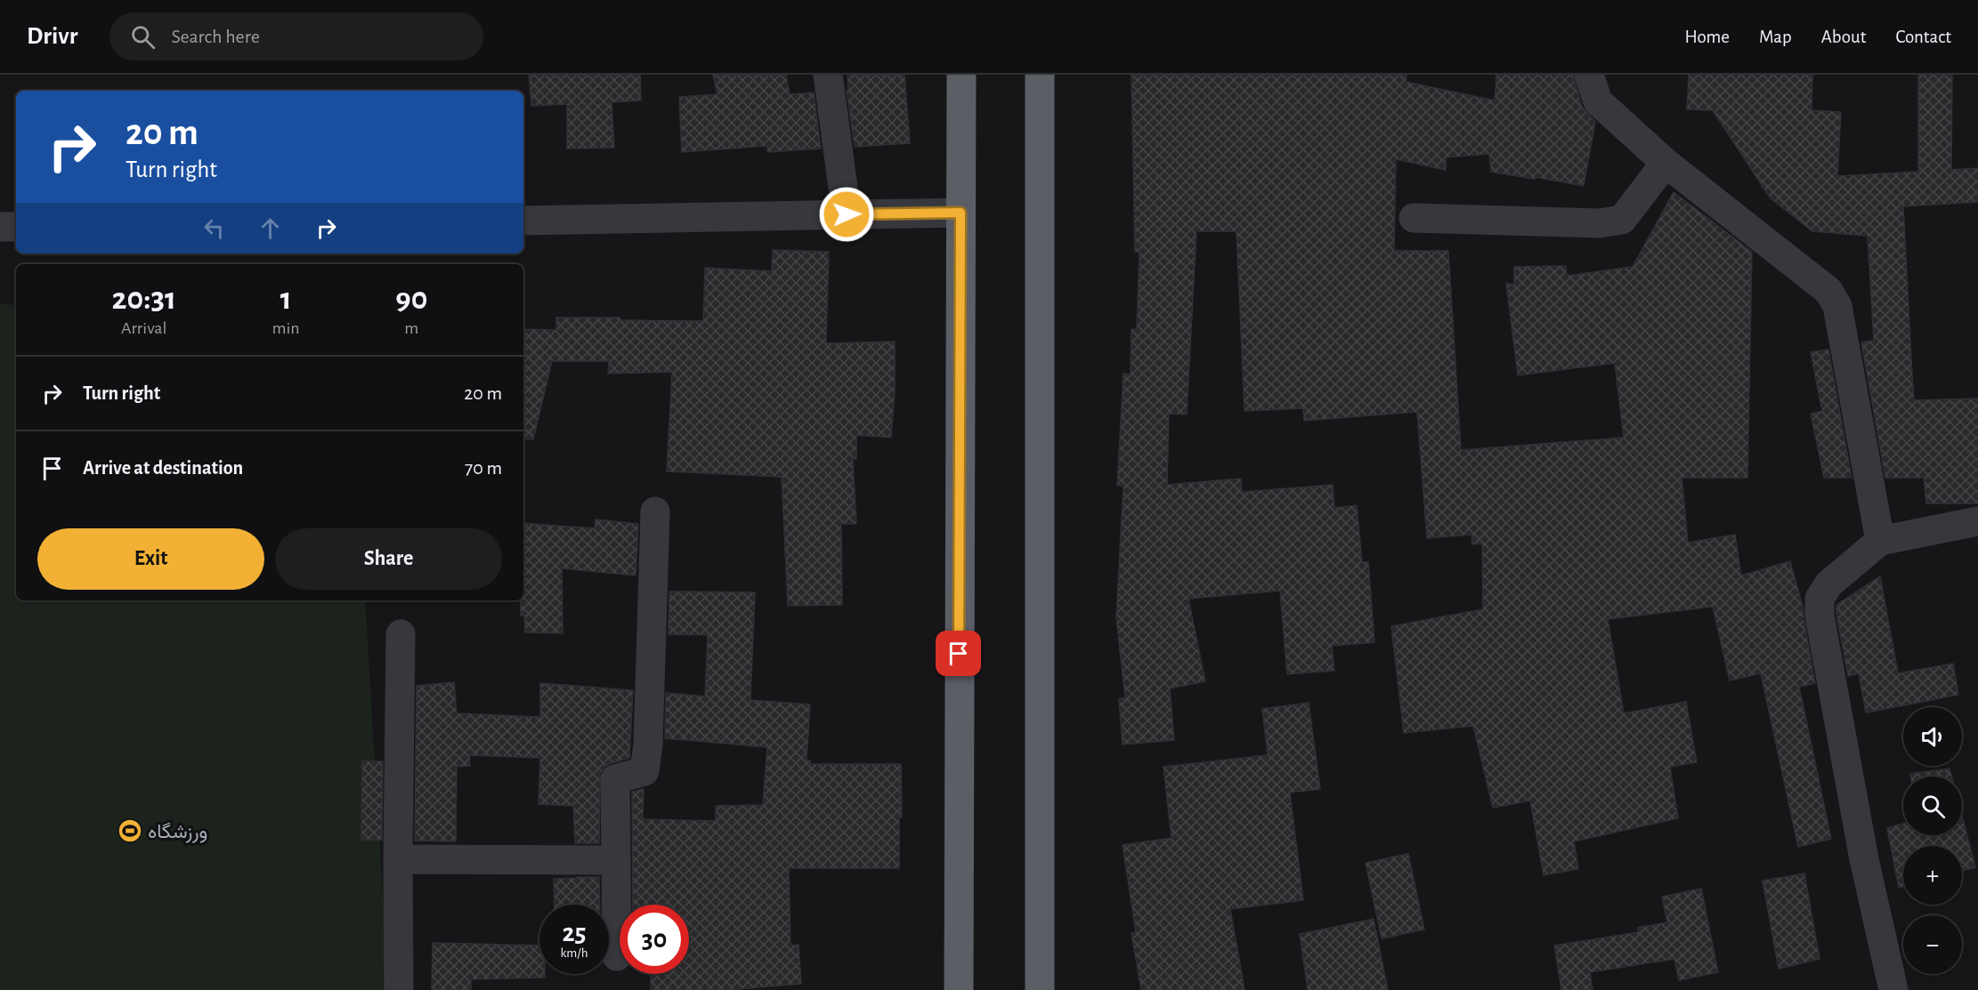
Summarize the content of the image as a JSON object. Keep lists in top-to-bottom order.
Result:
{
  "places": {
    "sports": ["ورزشگاه"]
  },
  "page": {
    "header": "Drivr",
    "search": "Search here",
    "nav": [
      "Home",
      "Map",
      "About",
      "Contact"
    ],
    "turn": ["20 m", "Turn right"],
    "eta": [
      "20:31",
      "Arrival",
      "1",
      "min",
      "90",
      "m"
    ],
    "list": [
      {
        "name": "Turn right",
        "value": "20 m"
      },
      {
        "name": "Arrive at destination",
        "value": "70 m"
      }
    ],
    "buttons": ["Exit", "Share"],
    "map_buttons": ["+", "−"],
    "speed": "25 km/h",
    "limit": "30"
  }
}
